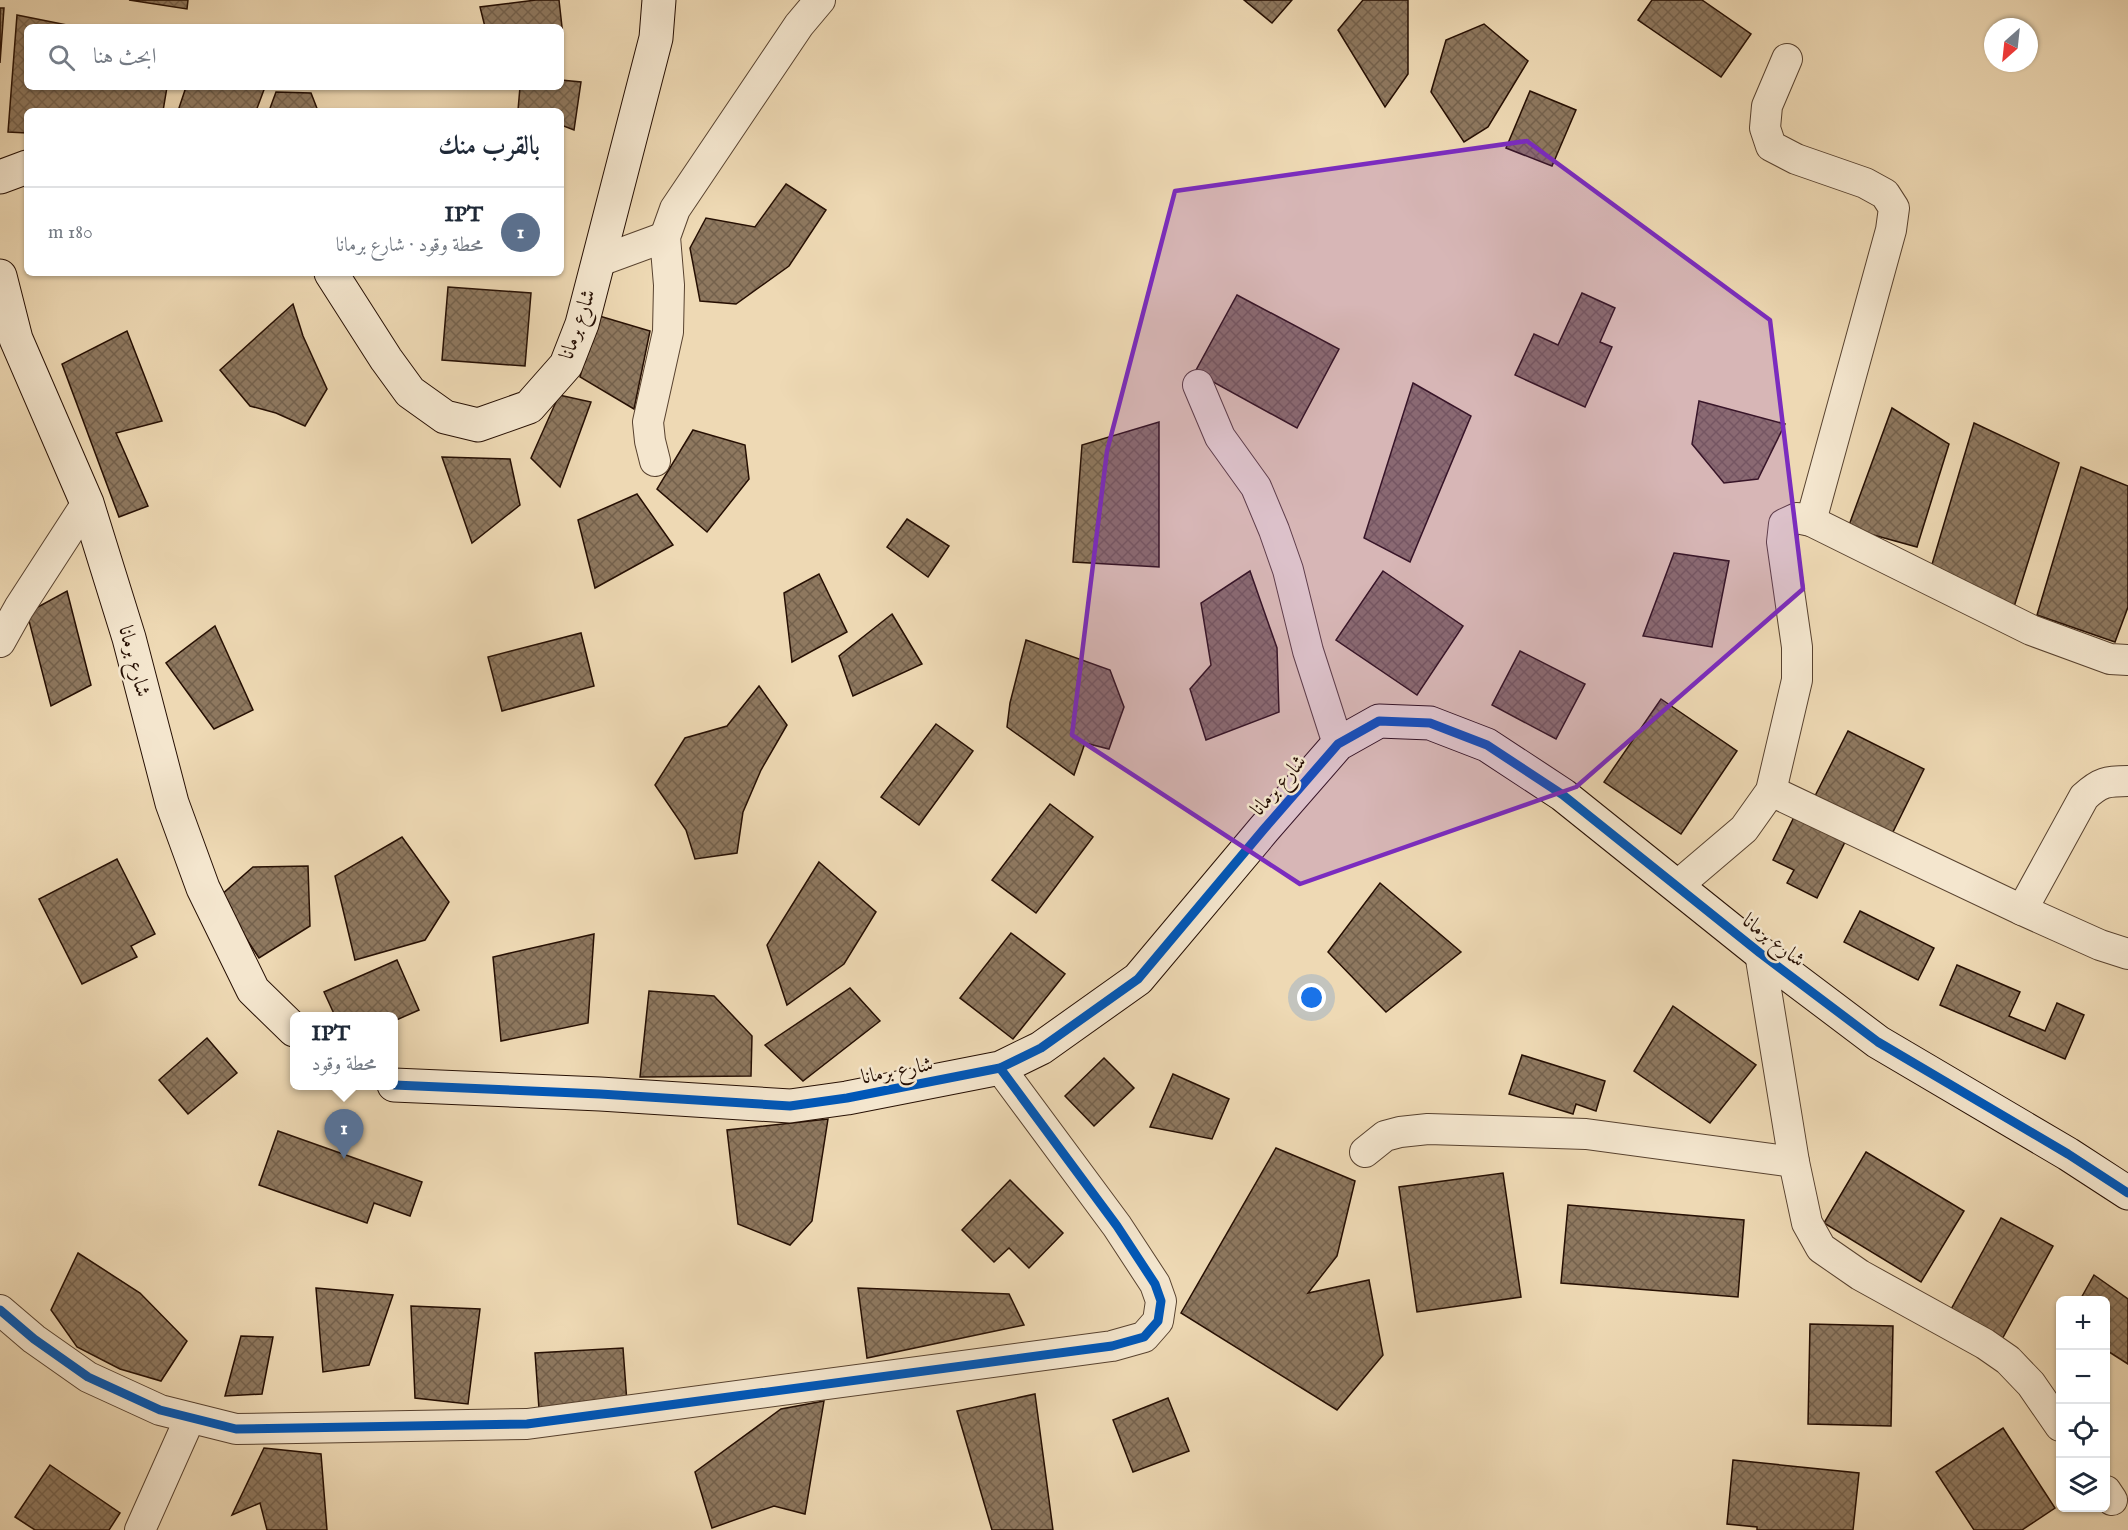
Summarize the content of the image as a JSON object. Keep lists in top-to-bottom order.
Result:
{
  "streets": {
    "street": ["شارع برمانا"]
  },
  "north": "bottom left",
  "page": {
    "search": "ابحث هنا",
    "heading": "بالقرب منك",
    "list": [
      {
        "mark": "1",
        "name": "IPT",
        "note": "محطة وقود · شارع برمانا",
        "value": "180 m"
      }
    ],
    "popup": ["IPT", "محطة وقود"],
    "pins": "1",
    "map_buttons": ["+", "−"]
  }
}
